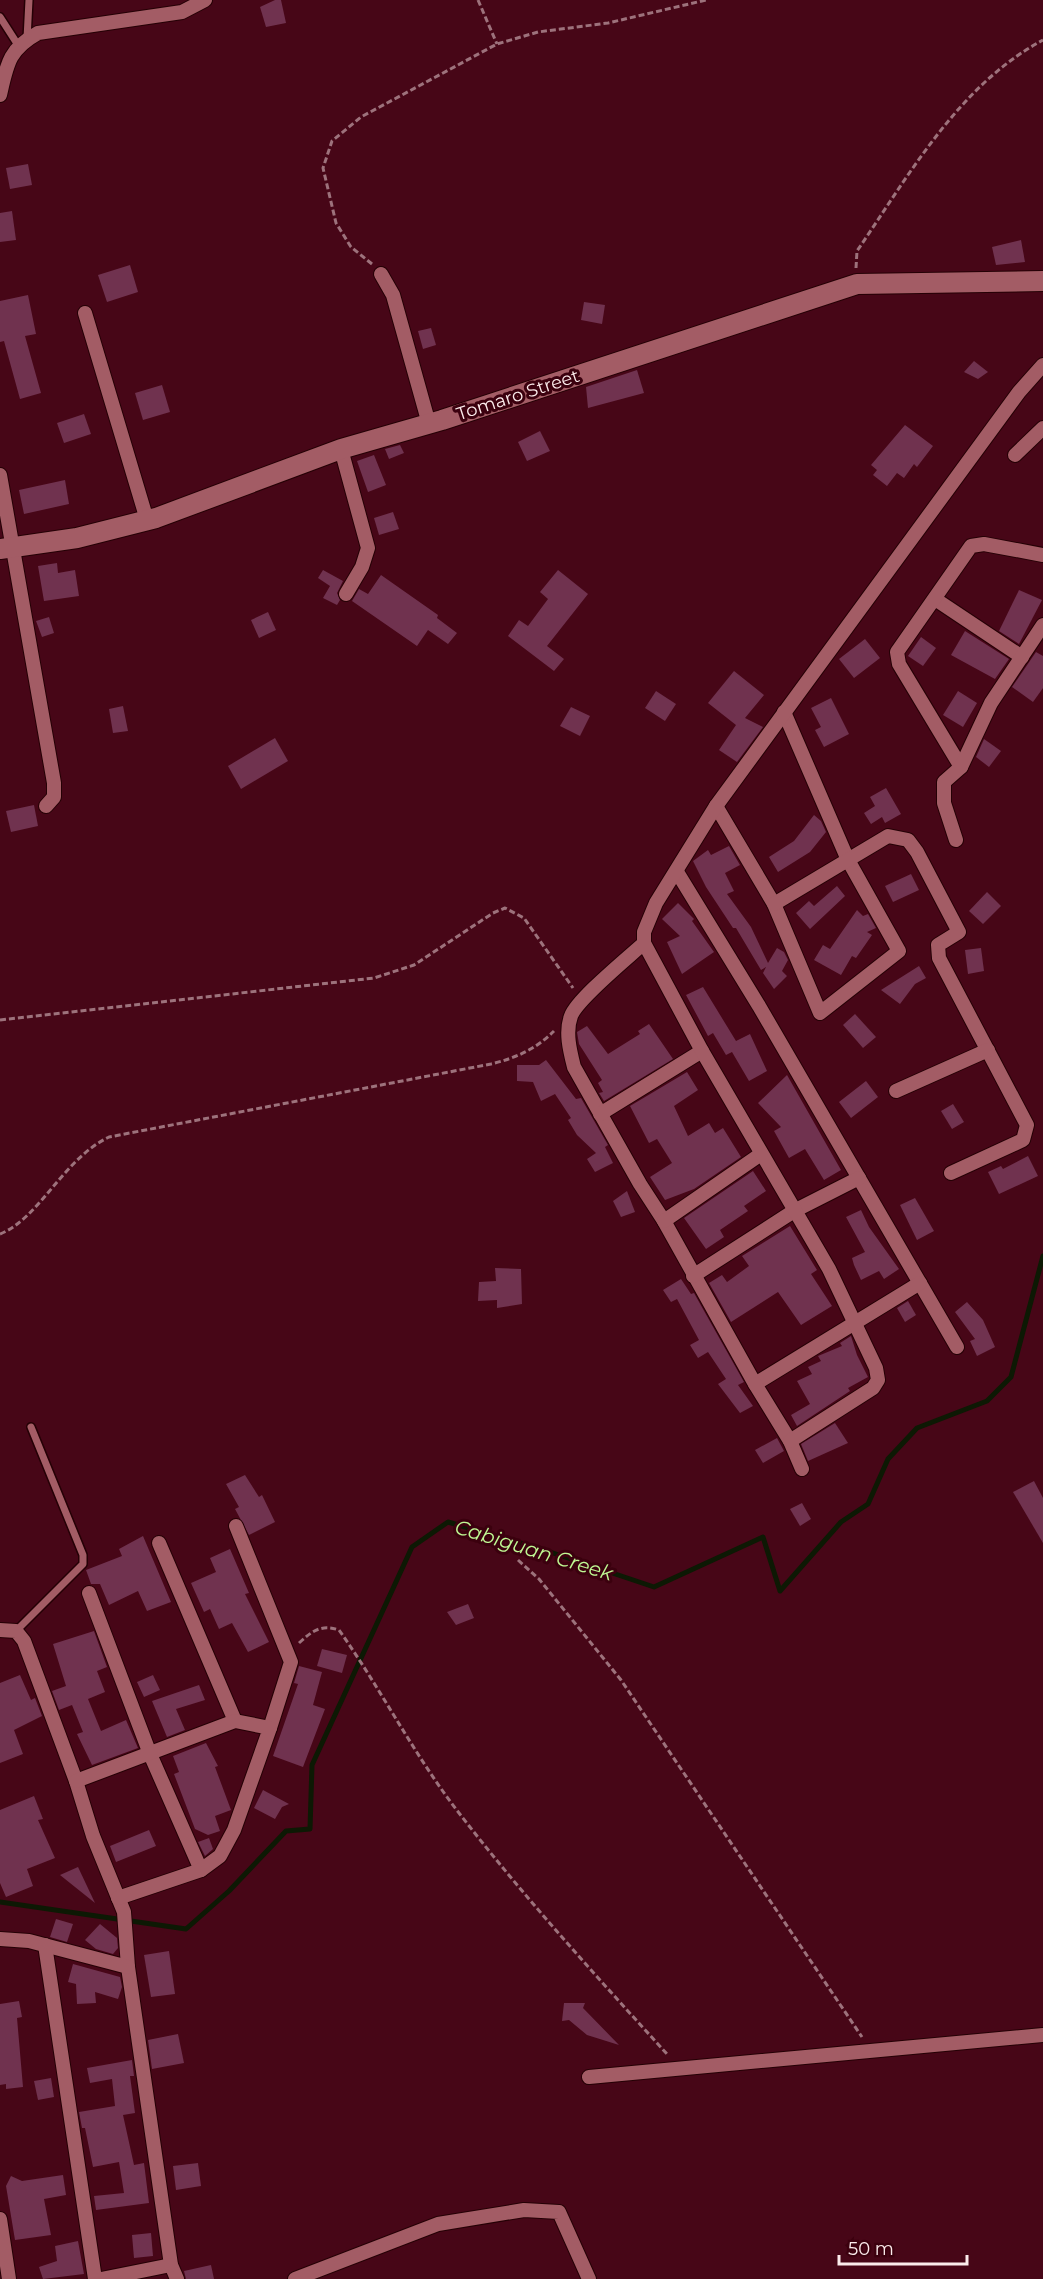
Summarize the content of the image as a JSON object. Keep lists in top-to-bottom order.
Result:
{
  "streets": {
    "street": ["Tomaro Street"]
  },
  "water": ["Cabiguan Creek"],
  "scale_bar": "50 m"
}
